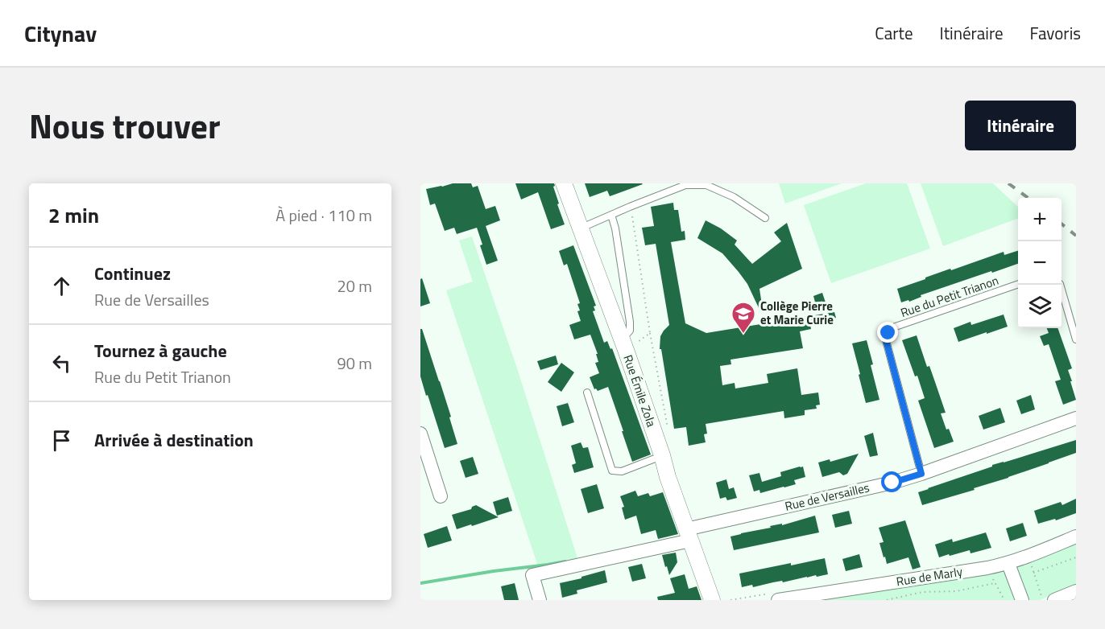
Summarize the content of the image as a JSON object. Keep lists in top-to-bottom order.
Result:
{
  "streets": {
    "street": ["Rue Émile Zola", "Rue de Versailles", "Rue de Marly"],
    "lane": ["Rue du Petit Trianon"]
  },
  "crossings": [
    ["Rue du Petit Trianon", "Rue de Versailles"],
    ["Rue Émile Zola", "Rue de Versailles"]
  ],
  "places": {
    "school or university": ["Collège Pierre et Marie Curie"]
  },
  "page": {
    "header": "Citynav",
    "nav": ["Carte", "Itinéraire", "Favoris"],
    "title": "Nous trouver",
    "buttons": "Itinéraire",
    "heading": ["2 min", "À pied · 110 m"],
    "map_buttons": ["+", "−"],
    "list": [
      ["Continuez", "Rue de Versailles", "20 m"],
      ["Tournez à gauche", "Rue du Petit Trianon", "90 m"],
      "Arrivée à destination"
    ]
  }
}
